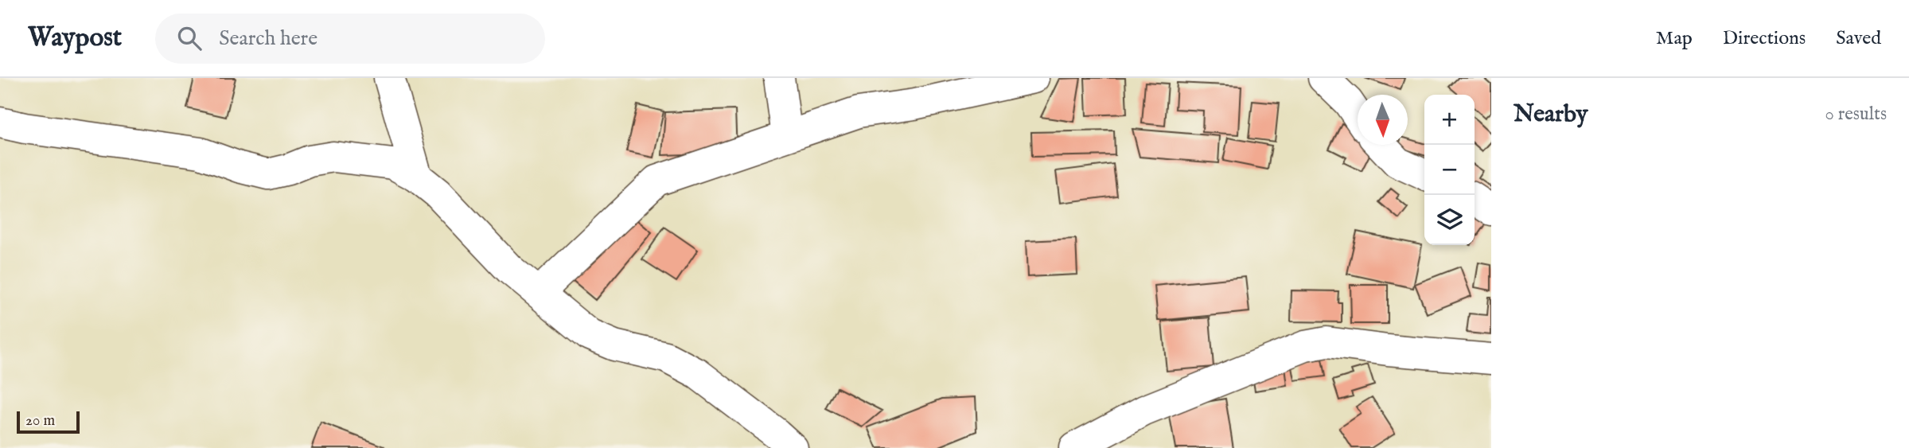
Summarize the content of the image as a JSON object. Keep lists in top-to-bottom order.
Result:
{
  "scale_bar": "20 m",
  "north": "bottom",
  "page": {
    "header": "Waypost",
    "search": "Search here",
    "nav": ["Map", "Directions", "Saved"],
    "heading": ["Nearby", "0 results"],
    "map_buttons": ["+", "−"],
    "scale": "20 m"
  }
}
